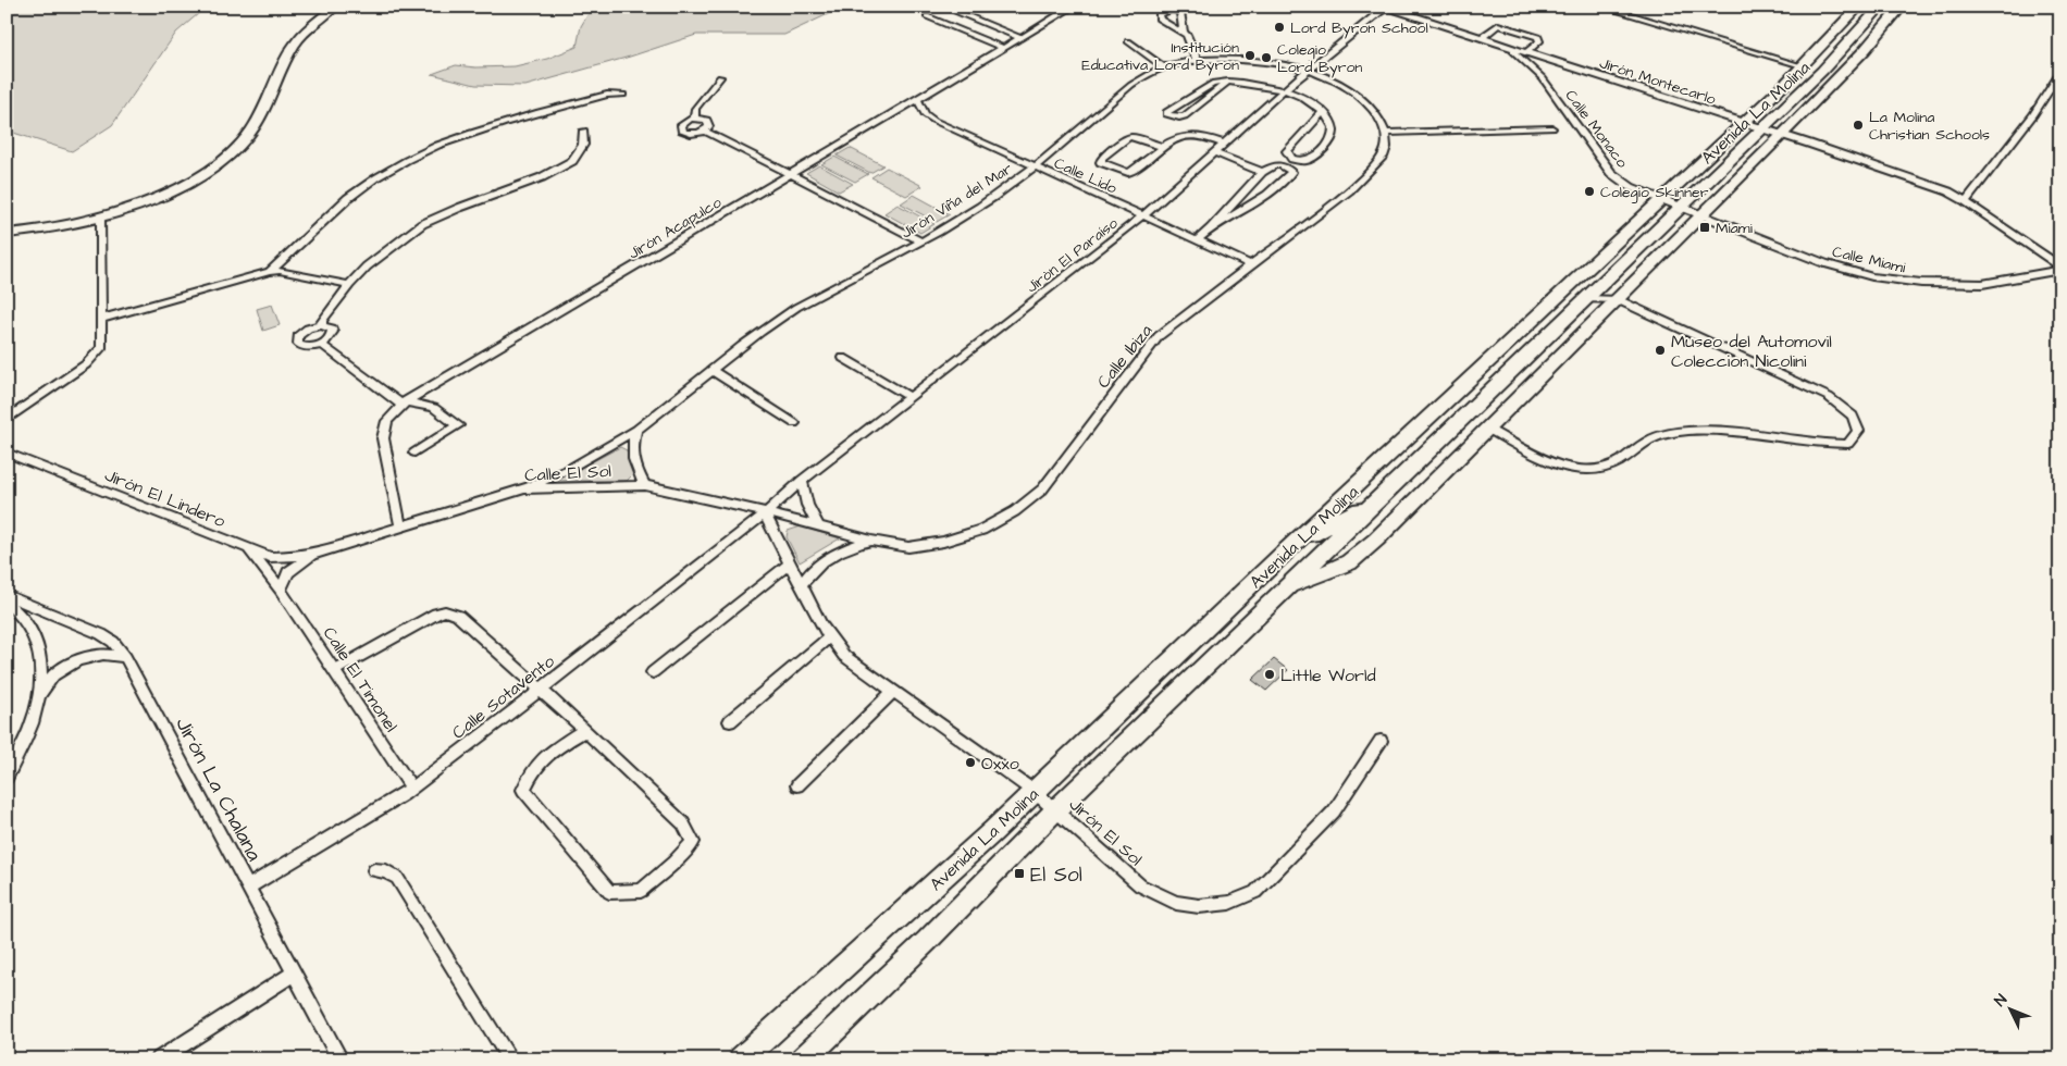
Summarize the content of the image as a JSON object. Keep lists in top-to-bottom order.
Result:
{
  "streets": {
    "main road": ["Avenida La Molina"],
    "street": [
      "Jirón Montecarlo",
      "Calle Monaco",
      "Calle Lido",
      "Jirón Viña del Mar",
      "Jirón Acapulco",
      "Jiròn El Paraíso",
      "Calle Miami",
      "Calle Ibiza",
      "Calle El Sol",
      "Jirón El Lindero",
      "Calle El Timonel",
      "Calle Sotavento",
      "Jirón La Chalana",
      "Jirón El Sol"
    ]
  },
  "crossings": [
    ["Jirón Montecarlo", "Avenida La Molina"],
    ["Jirón Montecarlo", "Calle Monaco"],
    ["Jirón Montecarlo", "Jiròn El Paraíso"],
    ["Jirón Montecarlo", "Calle Miami"],
    ["Avenida La Molina", "Calle Monaco"],
    ["Avenida La Molina", "Calle Miami"],
    ["Avenida La Molina", "Jirón El Sol"],
    ["Calle Monaco", "Calle Miami"],
    ["Calle Lido", "Jirón Viña del Mar"],
    ["Calle Lido", "Jirón Acapulco"],
    ["Calle Lido", "Jiròn El Paraíso"],
    ["Calle Lido", "Calle Ibiza"],
    ["Jirón Viña del Mar", "Jiròn El Paraíso"],
    ["Jirón Viña del Mar", "Calle El Sol"],
    ["Jirón Acapulco", "Calle El Sol"],
    ["Jiròn El Paraíso", "Calle Ibiza"],
    ["Jiròn El Paraíso", "Calle El Sol"],
    ["Jiròn El Paraíso", "Calle Sotavento"],
    ["Jiròn El Paraíso", "Jirón El Sol"],
    ["Calle Ibiza", "Calle El Sol"],
    ["Calle Ibiza", "Calle Sotavento"],
    ["Calle Ibiza", "Jirón El Sol"],
    ["Calle El Sol", "Jirón El Lindero"],
    ["Calle El Sol", "Calle Sotavento"],
    ["Calle El Sol", "Jirón El Sol"],
    ["Jirón El Lindero", "Calle El Timonel"],
    ["Calle El Timonel", "Calle Sotavento"],
    ["Calle Sotavento", "Jirón La Chalana"],
    ["Calle Sotavento", "Jirón El Sol"]
  ],
  "places": {
    "other": [
      "Lord Byron School",
      "Institución Educativa Lord Byron",
      "Colegio Lord Byron",
      "La Molina Christian Schools",
      "Colegio Skinner",
      "Museo del Automovil Coleccion Nicolini",
      "Little World",
      "Oxxo"
    ],
    "transit": ["Miami", "El Sol"]
  },
  "north": "top left"
}
